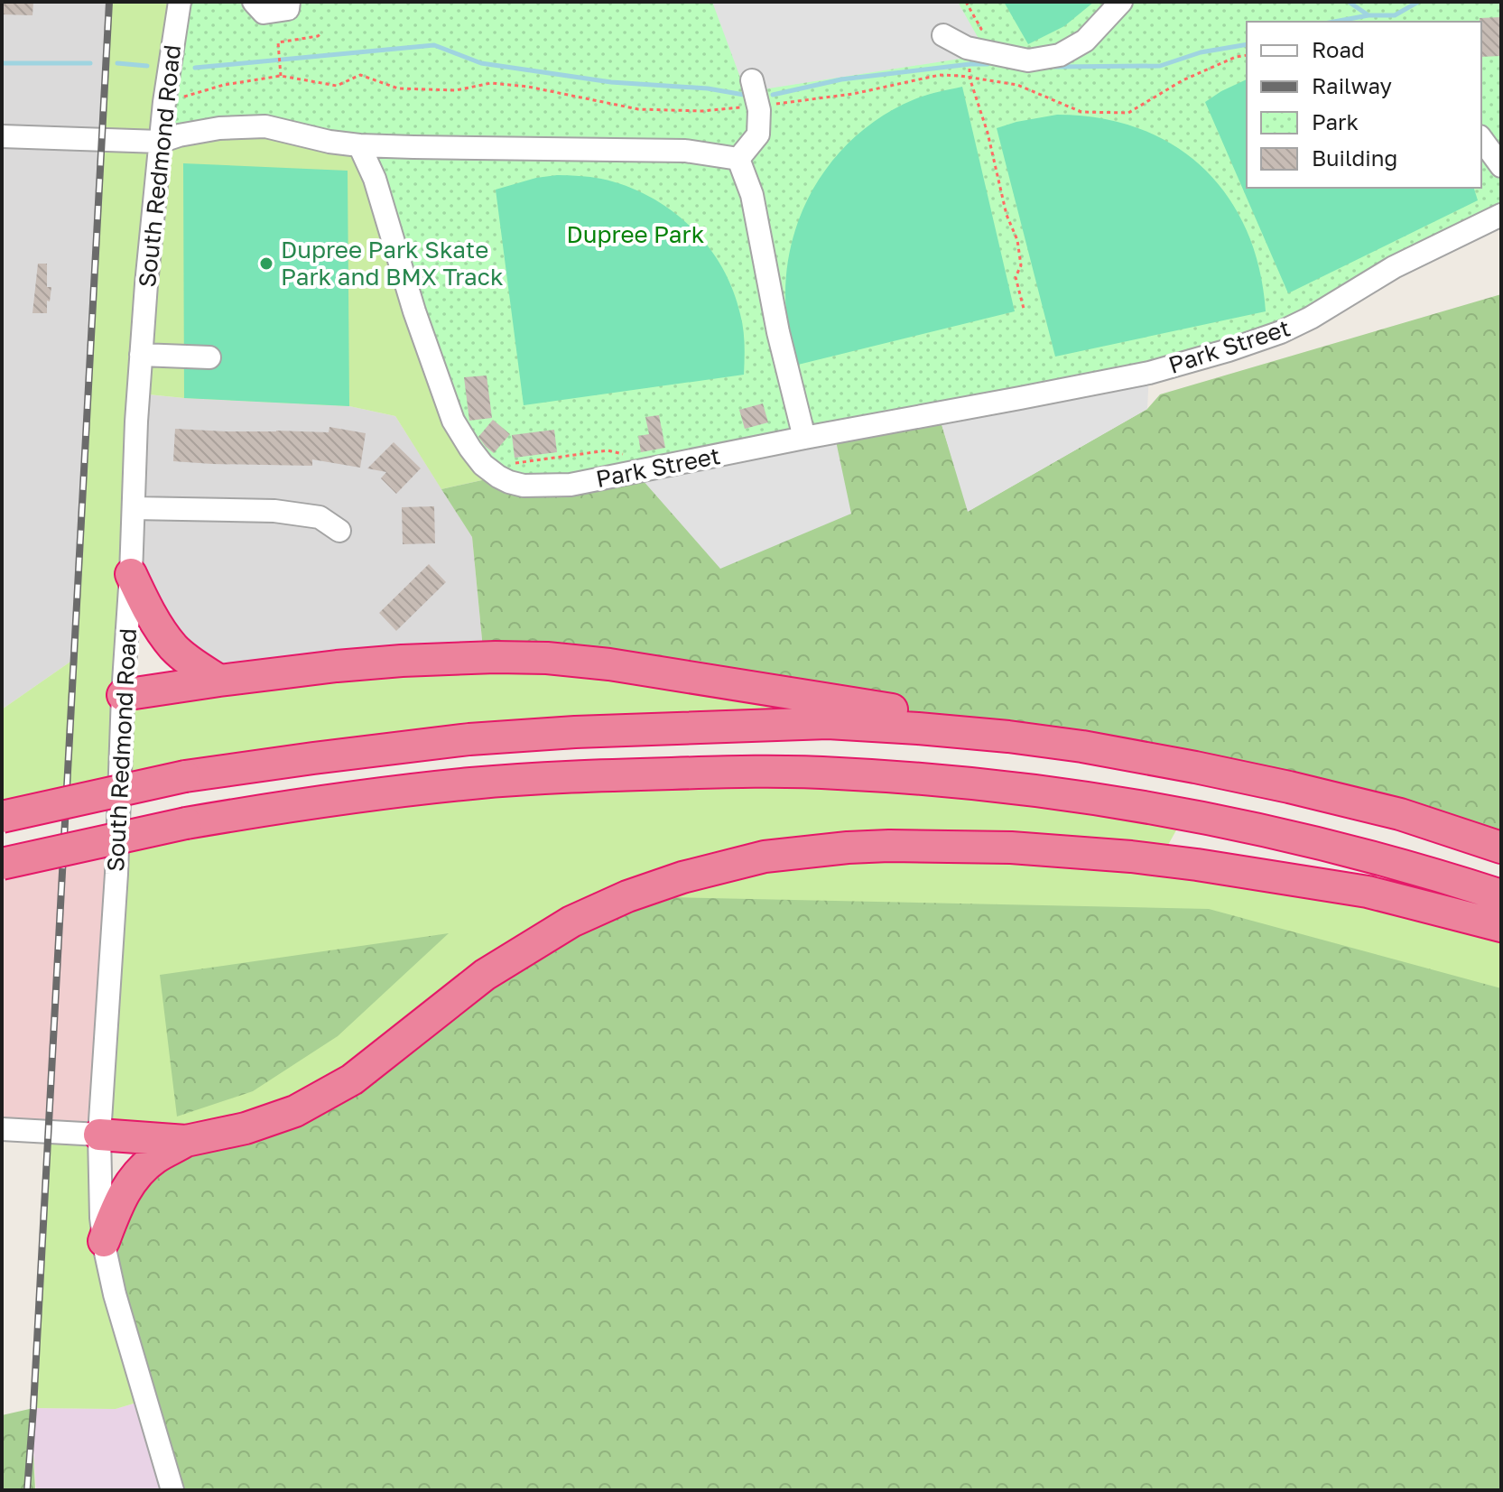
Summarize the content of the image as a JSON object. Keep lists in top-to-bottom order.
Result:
{
  "streets": {
    "street": ["South Redmond Road", "Park Street"]
  },
  "parks": ["Dupree Park"],
  "places": ["Dupree Park Skate Park and BMX Track"],
  "legend": [
    "Road",
    "Railway",
    "Park",
    "Building"
  ]
}
